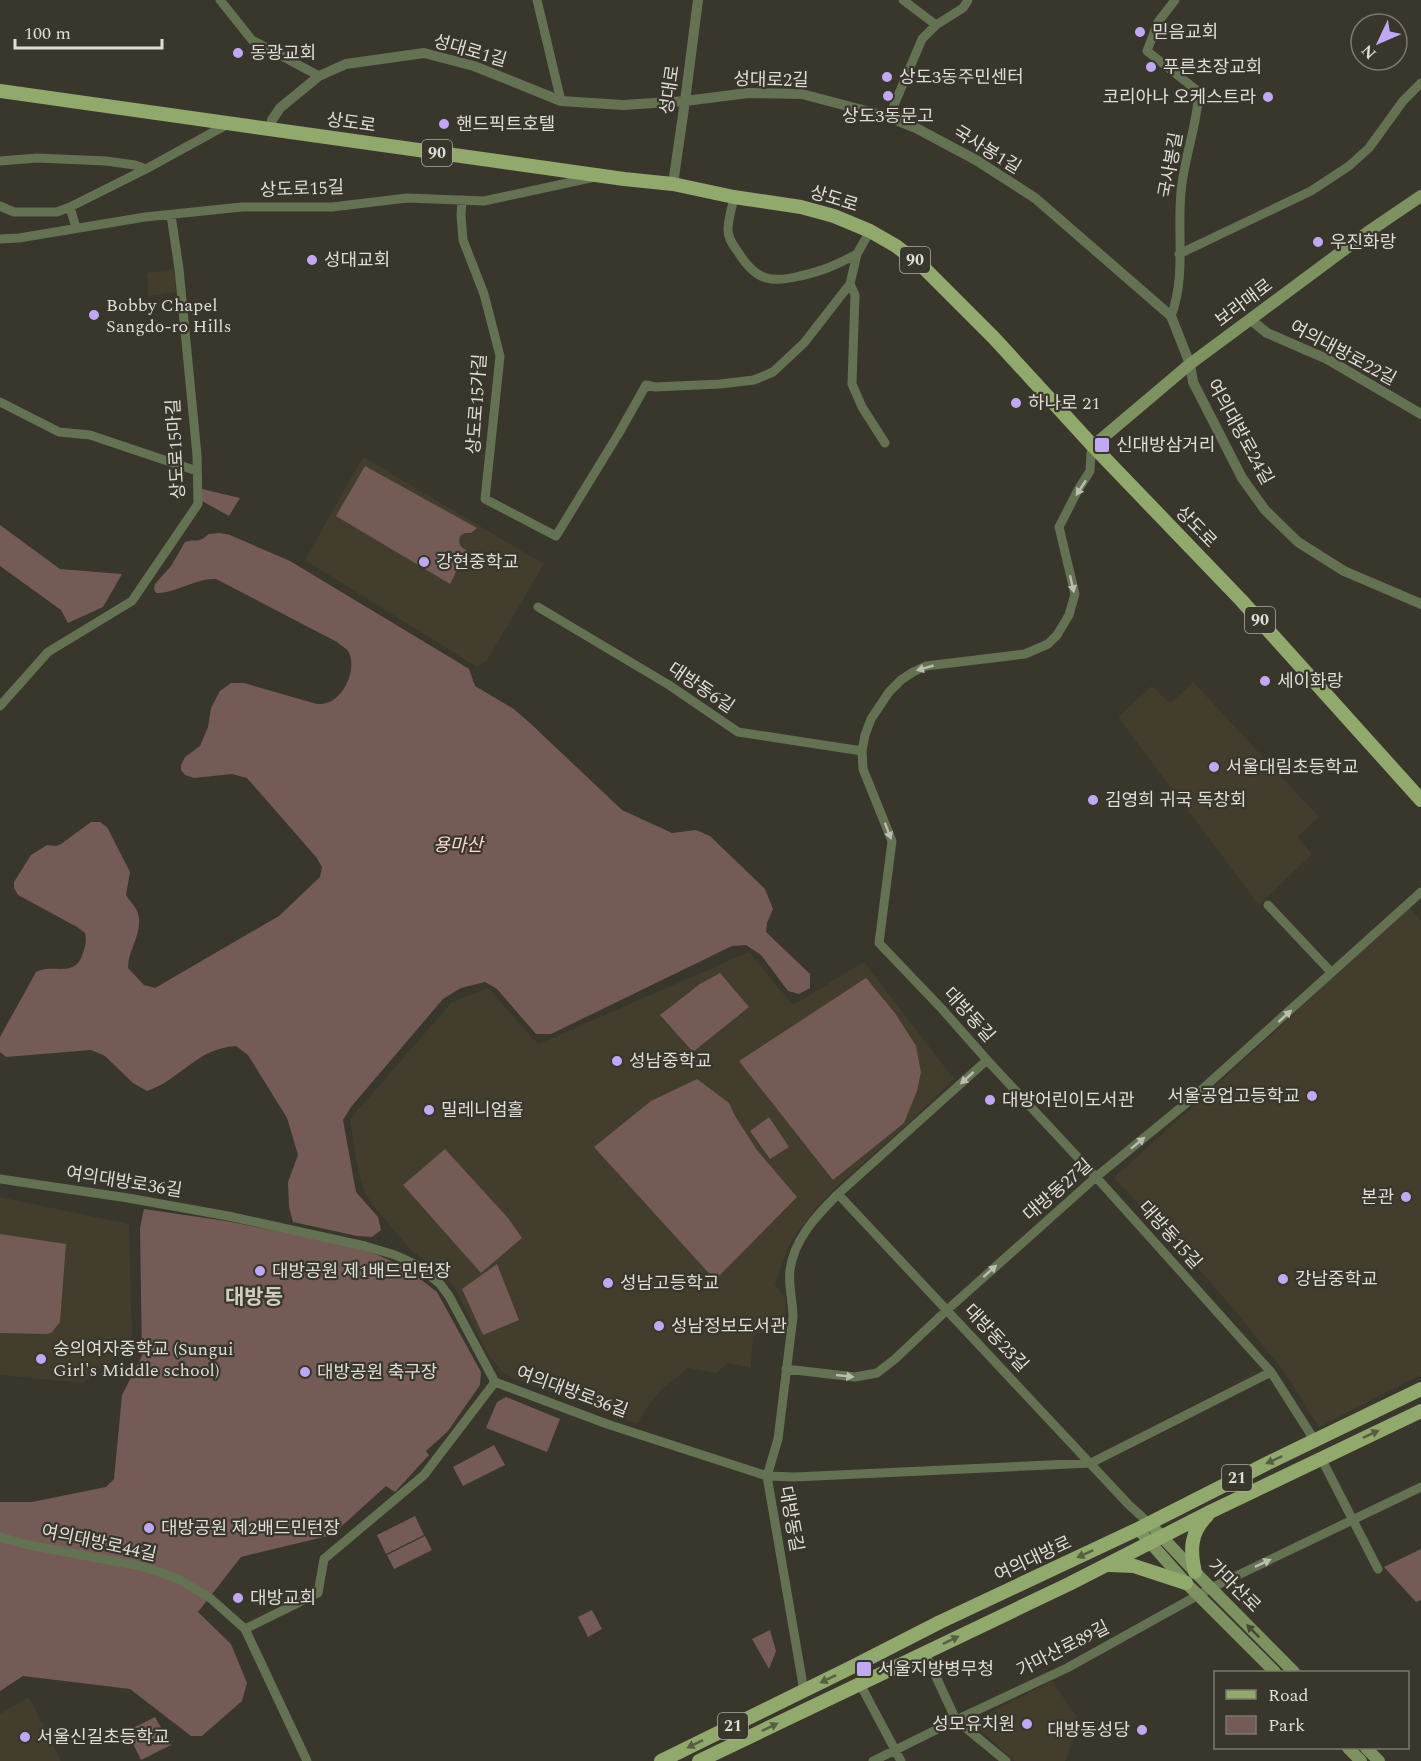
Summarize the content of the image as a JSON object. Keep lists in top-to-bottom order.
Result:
{
  "streets": {
    "main road": [
      "상도로",
      "90",
      "보라매로",
      "21",
      "여의대방로",
      "가마산로"
    ],
    "street": [
      "성대로1길",
      "성대로2길",
      "성대로",
      "국사봉1길",
      "국사봉길",
      "상도로15길",
      "여의대방로22길",
      "상도로15가길",
      "여의대방로24길",
      "상도로15마길",
      "대방동6길",
      "대방동길",
      "여의대방로36길",
      "대방동27길",
      "대방동15길",
      "대방동23길",
      "여의대방로44길",
      "가마산로89길"
    ]
  },
  "crossings": [
    ["성대로1길", "성대로2길"],
    ["성대로1길", "성대로"],
    ["성대로1길", "상도로"],
    ["성대로2길", "성대로"],
    ["성대로2길", "국사봉1길"],
    ["성대로", "상도로"],
    ["상도로", "상도로15길"],
    ["상도로", "보라매로"],
    ["상도로", "대방동길"],
    ["국사봉1길", "국사봉길"],
    ["상도로15길", "상도로15가길"],
    ["상도로15길", "상도로15마길"],
    ["보라매로", "여의대방로22길"],
    ["보라매로", "여의대방로24길"],
    ["보라매로", "대방동길"],
    ["대방동6길", "대방동길"],
    ["대방동길", "여의대방로36길"],
    ["대방동길", "대방동27길"],
    ["대방동길", "대방동15길"],
    ["대방동길", "대방동23길"],
    ["대방동길", "여의대방로"],
    ["여의대방로36길", "대방동23길"],
    ["대방동27길", "대방동15길"],
    ["대방동27길", "대방동23길"],
    ["대방동15길", "여의대방로"],
    ["대방동23길", "여의대방로"],
    ["대방동23길", "가마산로"],
    ["여의대방로", "가마산로"],
    ["가마산로", "가마산로89길"]
  ],
  "one_way": ["대방동27길"],
  "districts": ["대방동"],
  "parks": ["용마산"],
  "places": {
    "other": [
      "믿음교회",
      "동광교회",
      "푸른초장교회",
      "상도3동주민센터",
      "상도3동문고",
      "코리아나 오케스트라",
      "핸드픽트호텔",
      "우진화랑",
      "성대교회",
      "Bobby Chapel Sangdo-ro Hills",
      "하나로 21",
      "강현중학교",
      "세이화랑",
      "서울대림초등학교",
      "김영희 귀국 독창회",
      "성남중학교",
      "서울공업고등학교",
      "대방어린이도서관",
      "밀레니엄홀",
      "본관",
      "대방공원 제1배드민턴장",
      "강남중학교",
      "성남고등학교",
      "성남정보도서관",
      "숭의여자중학교 (Sungui Girl's Middle school)",
      "대방공원 축구장",
      "대방공원 제2배드민턴장",
      "대방교회",
      "성모유치원",
      "대방동성당",
      "서울신길초등학교"
    ],
    "transit": ["신대방삼거리", "서울지방병무청"]
  },
  "legend": ["Road", "Park"],
  "scale_bar": "100 m",
  "north": "bottom left"
}
